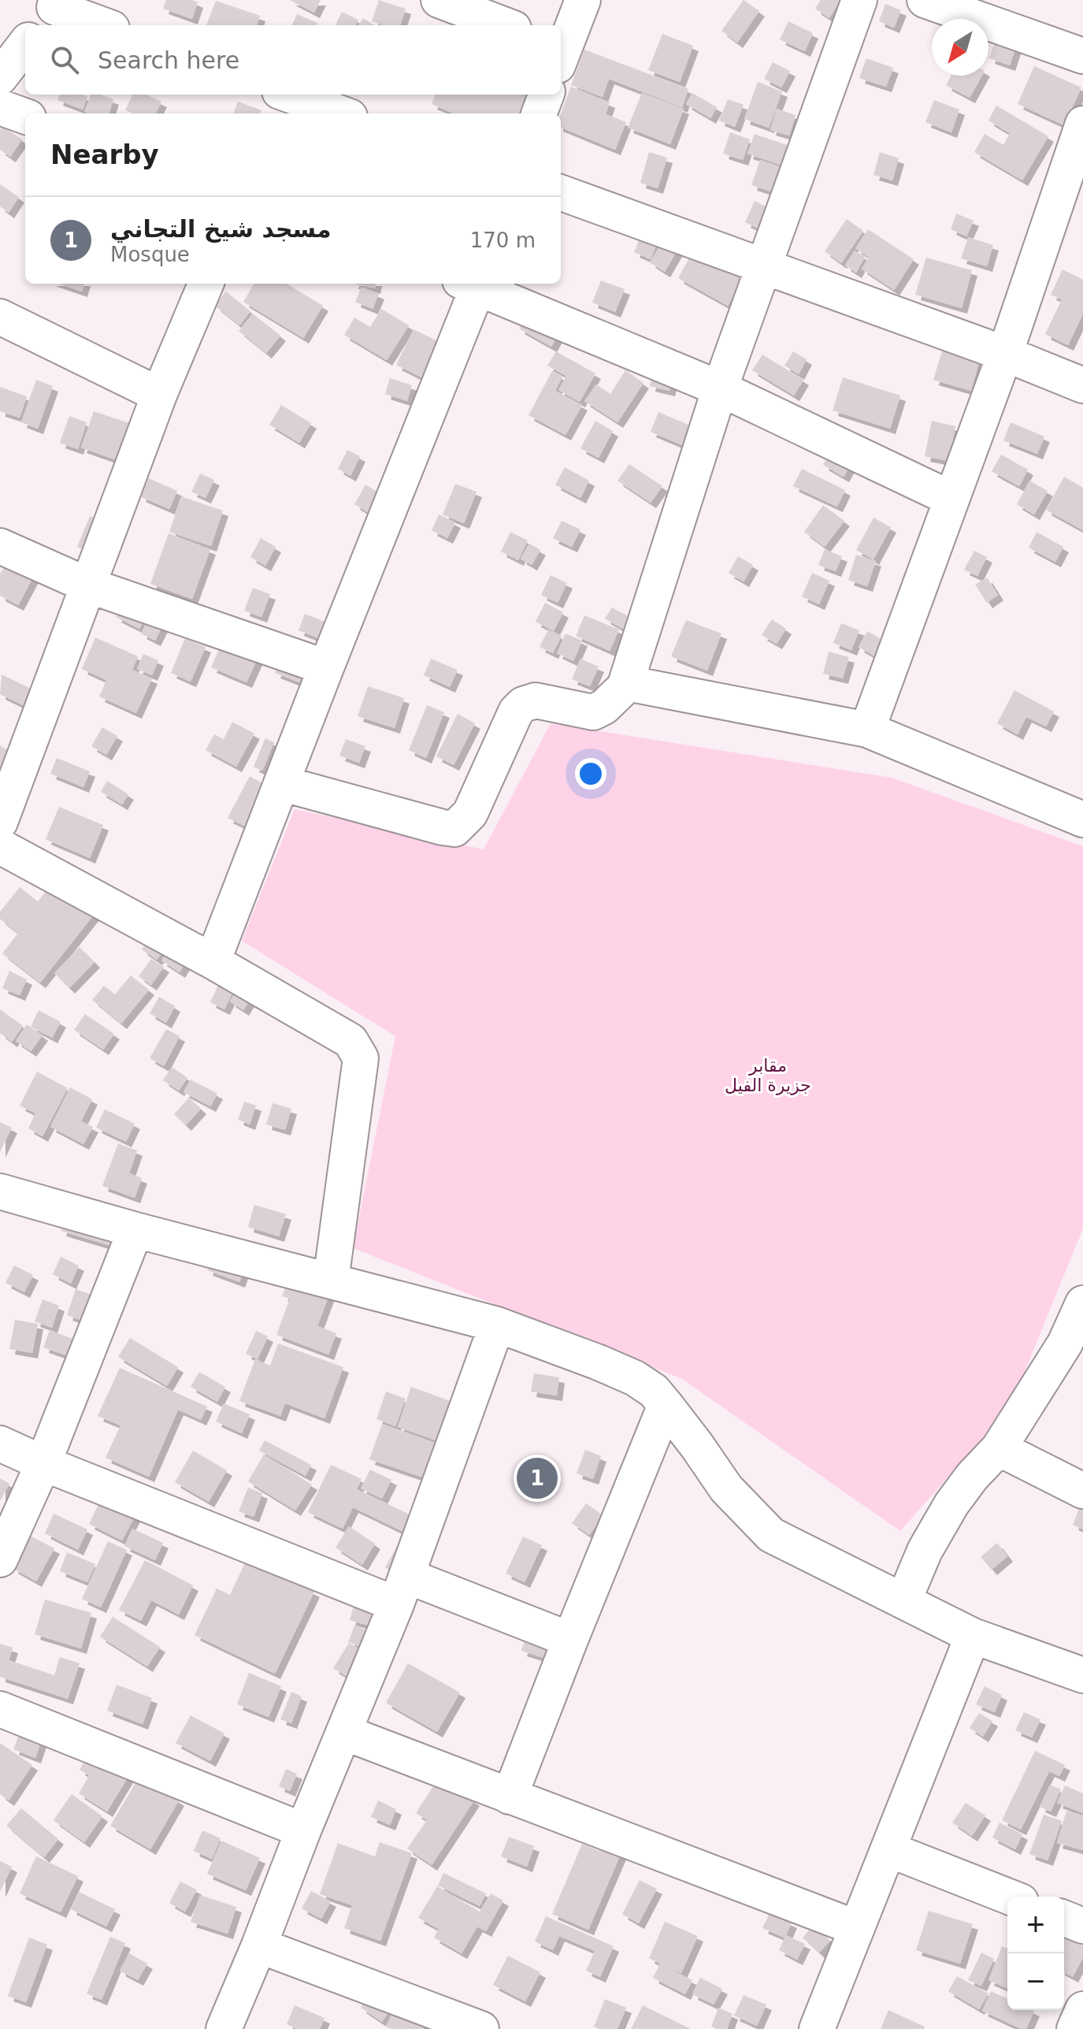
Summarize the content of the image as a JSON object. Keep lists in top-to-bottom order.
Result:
{
  "parks": ["مقابر جزيرة الفيل"],
  "north": "bottom left",
  "page": {
    "search": "Search here",
    "heading": "Nearby",
    "list": [
      {
        "mark": "1",
        "name": "مسجد شيخ التجاني",
        "note": "Mosque",
        "value": "170 m"
      }
    ],
    "pins": "1",
    "map_buttons": ["+", "−"]
  }
}
